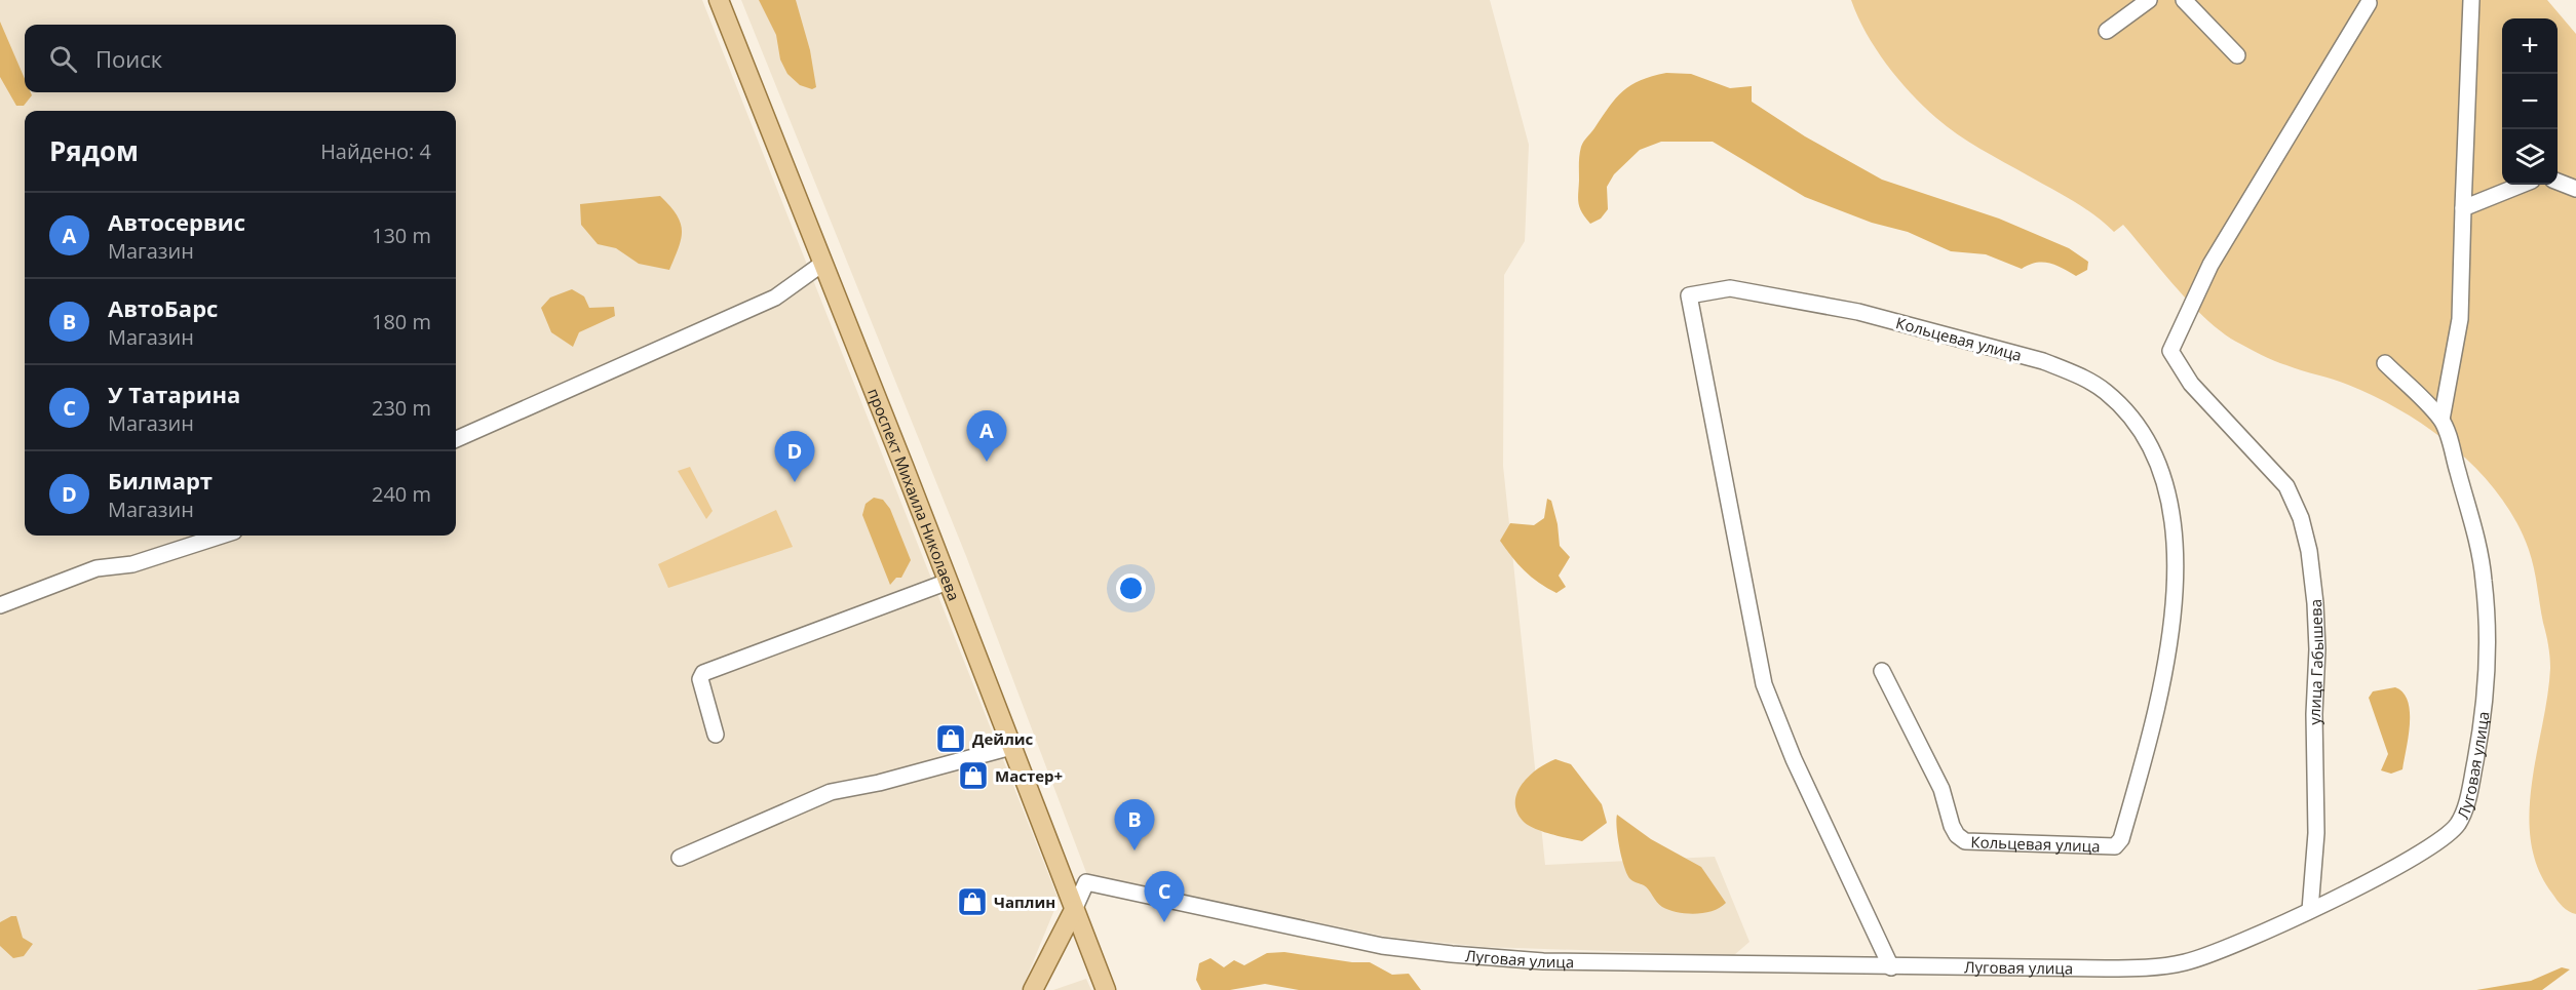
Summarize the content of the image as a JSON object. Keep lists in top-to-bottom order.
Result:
{
  "streets": {
    "main road": ["проспект Михаила Николаева"],
    "street": ["Кольцевая улица", "улица Габышева", "Луговая улица"]
  },
  "crossings": [
    ["Кольцевая улица", "Луговая улица"],
    ["проспект Михаила Николаева", "Луговая улица"],
    ["улица Габышева", "Луговая улица"]
  ],
  "places": {
    "shop": ["Дейлис", "Мастер+", "Чаплин"]
  },
  "page": {
    "map_buttons": ["+", "−"],
    "search": "Поиск",
    "heading": ["Рядом", "Найдено: 4"],
    "list": [
      {
        "mark": "A",
        "name": "Автосервис",
        "note": "Магазин",
        "value": "130 m"
      },
      {
        "mark": "B",
        "name": "АвтоБарс",
        "note": "Магазин",
        "value": "180 m"
      },
      {
        "mark": "C",
        "name": "У Татарина",
        "note": "Магазин",
        "value": "230 m"
      },
      {
        "mark": "D",
        "name": "Билмарт",
        "note": "Магазин",
        "value": "240 m"
      }
    ],
    "pins": [
      "A",
      "D",
      "B",
      "C"
    ]
  }
}
